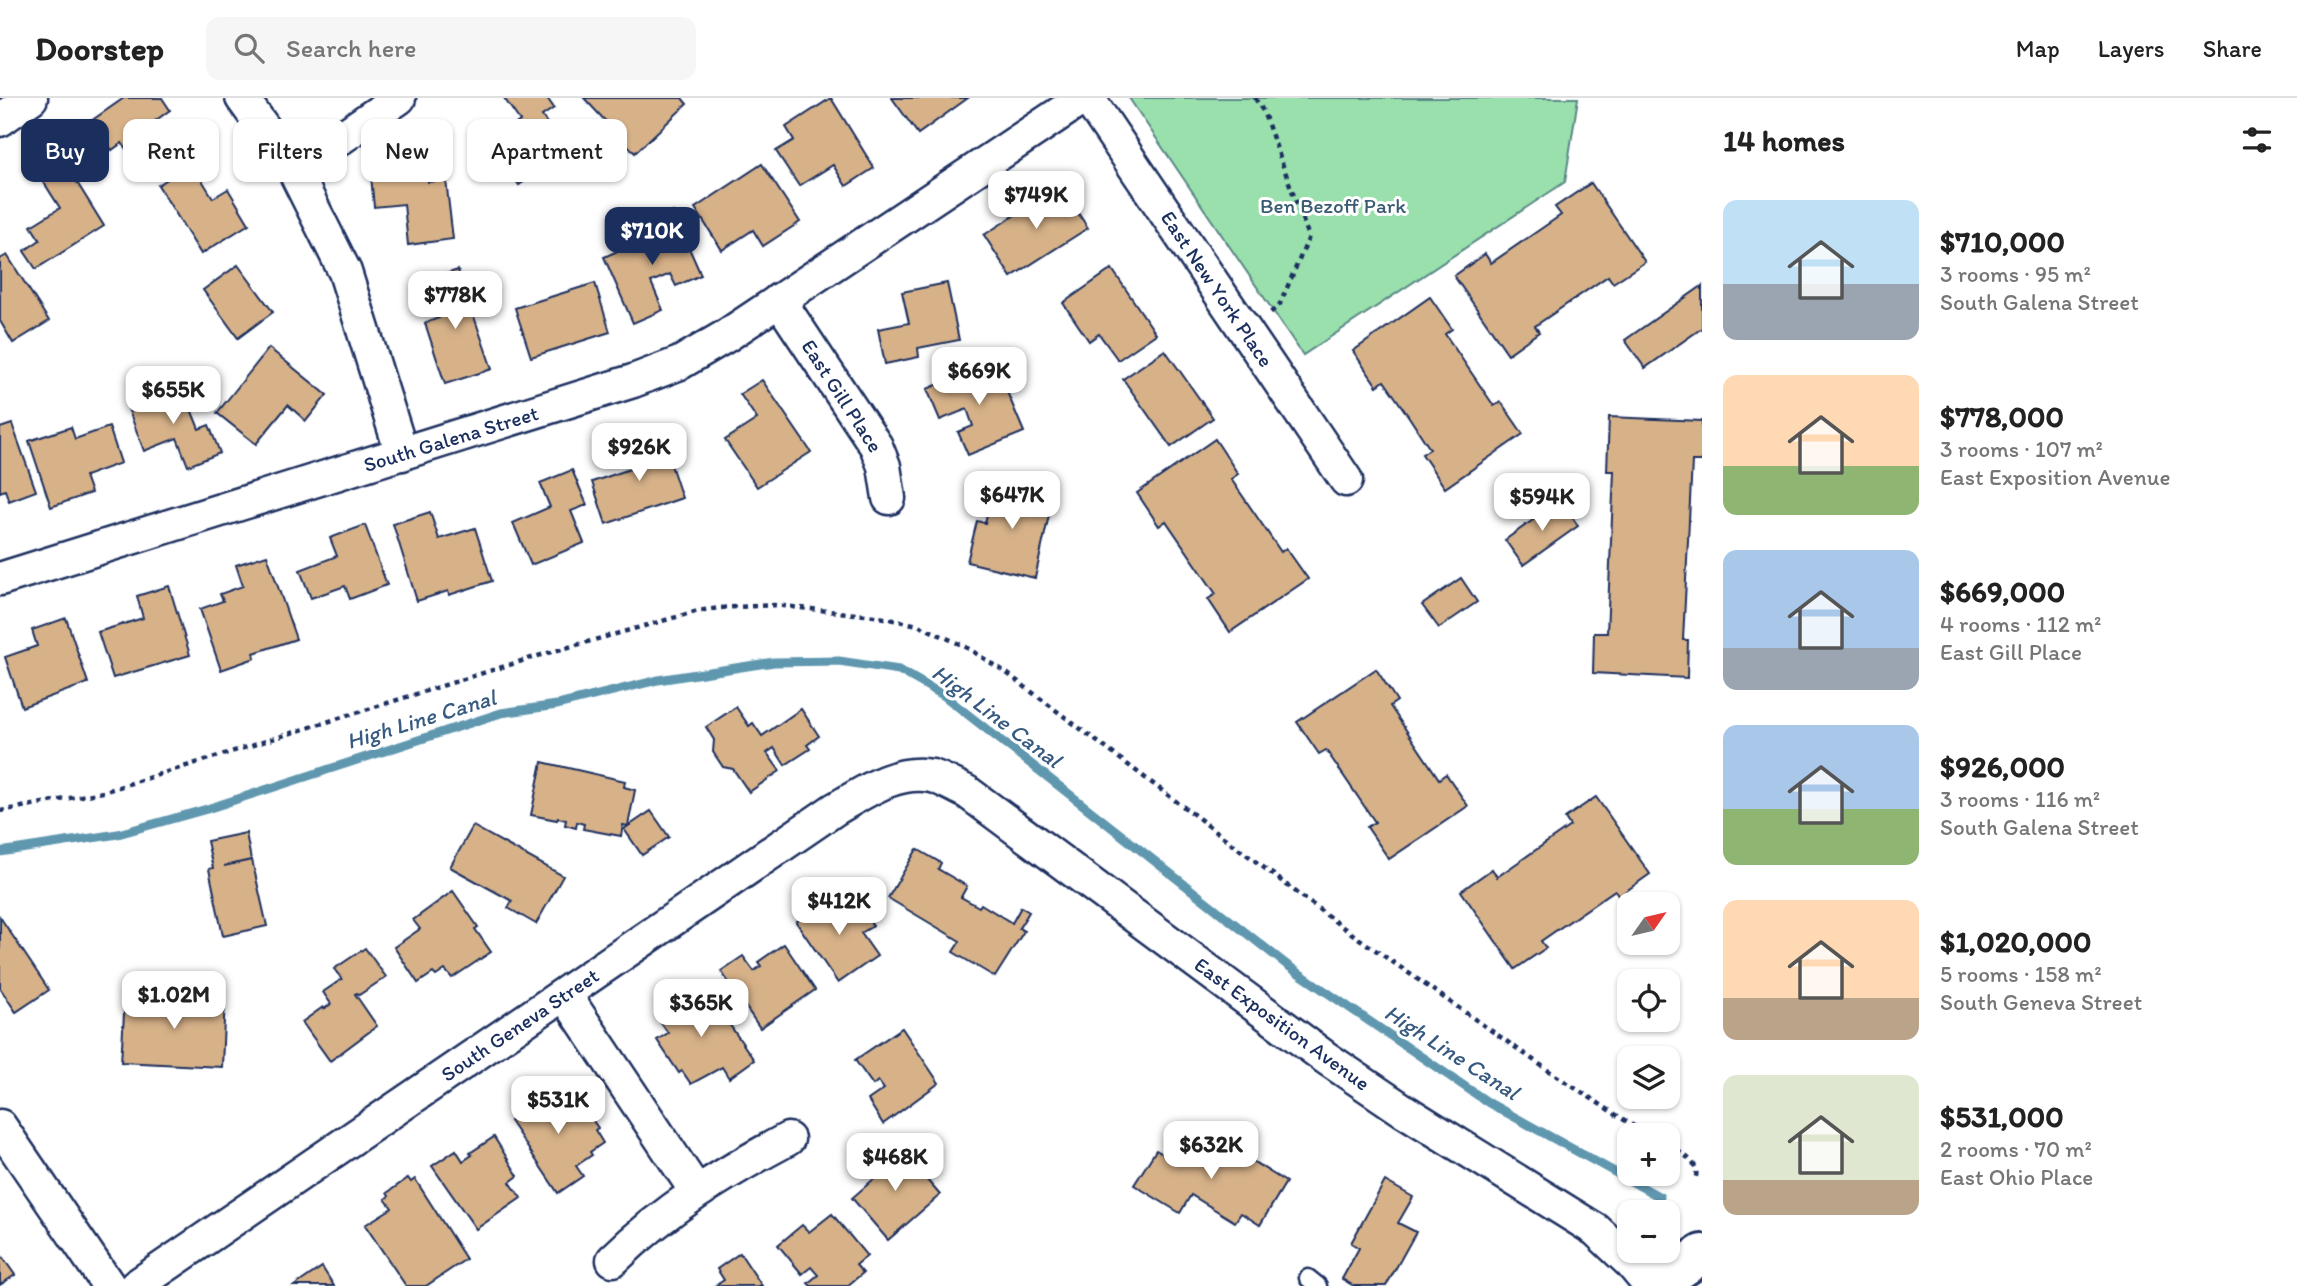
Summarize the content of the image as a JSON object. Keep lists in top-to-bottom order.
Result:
{
  "streets": {
    "street": [
      "East New York Place",
      "East Gill Place",
      "South Galena Street",
      "East Exposition Avenue",
      "South Geneva Street"
    ]
  },
  "crossings": [
    ["East Gill Place", "South Galena Street"],
    ["East Exposition Avenue", "South Geneva Street"]
  ],
  "water": ["High Line Canal"],
  "parks": ["Ben Bezoff Park"],
  "north": "top right",
  "page": {
    "header": "Doorstep",
    "search": "Search here",
    "nav": ["Map", "Layers", "Share"],
    "heading": "14 homes",
    "chip": [
      "Buy",
      "Rent",
      "Filters",
      "New",
      "Apartment"
    ],
    "price": [
      "$749K",
      "$710K",
      "$778K",
      "$669K",
      "$655K",
      "$926K",
      "$647K",
      "$594K",
      "$412K",
      "$1.02M",
      "$365K",
      "$531K",
      "$632K",
      "$468K"
    ],
    "list": [
      {
        "name": "$710,000",
        "note": "3 rooms · 95 m² · South Galena Street"
      },
      {
        "name": "$778,000",
        "note": "3 rooms · 107 m² · East Exposition Avenue"
      },
      {
        "name": "$669,000",
        "note": "4 rooms · 112 m² · East Gill Place"
      },
      {
        "name": "$926,000",
        "note": "3 rooms · 116 m² · South Galena Street"
      },
      {
        "name": "$1,020,000",
        "note": "5 rooms · 158 m² · South Geneva Street"
      },
      {
        "name": "$531,000",
        "note": "2 rooms · 70 m² · East Ohio Place"
      }
    ],
    "map_buttons": ["+", "−"]
  }
}
